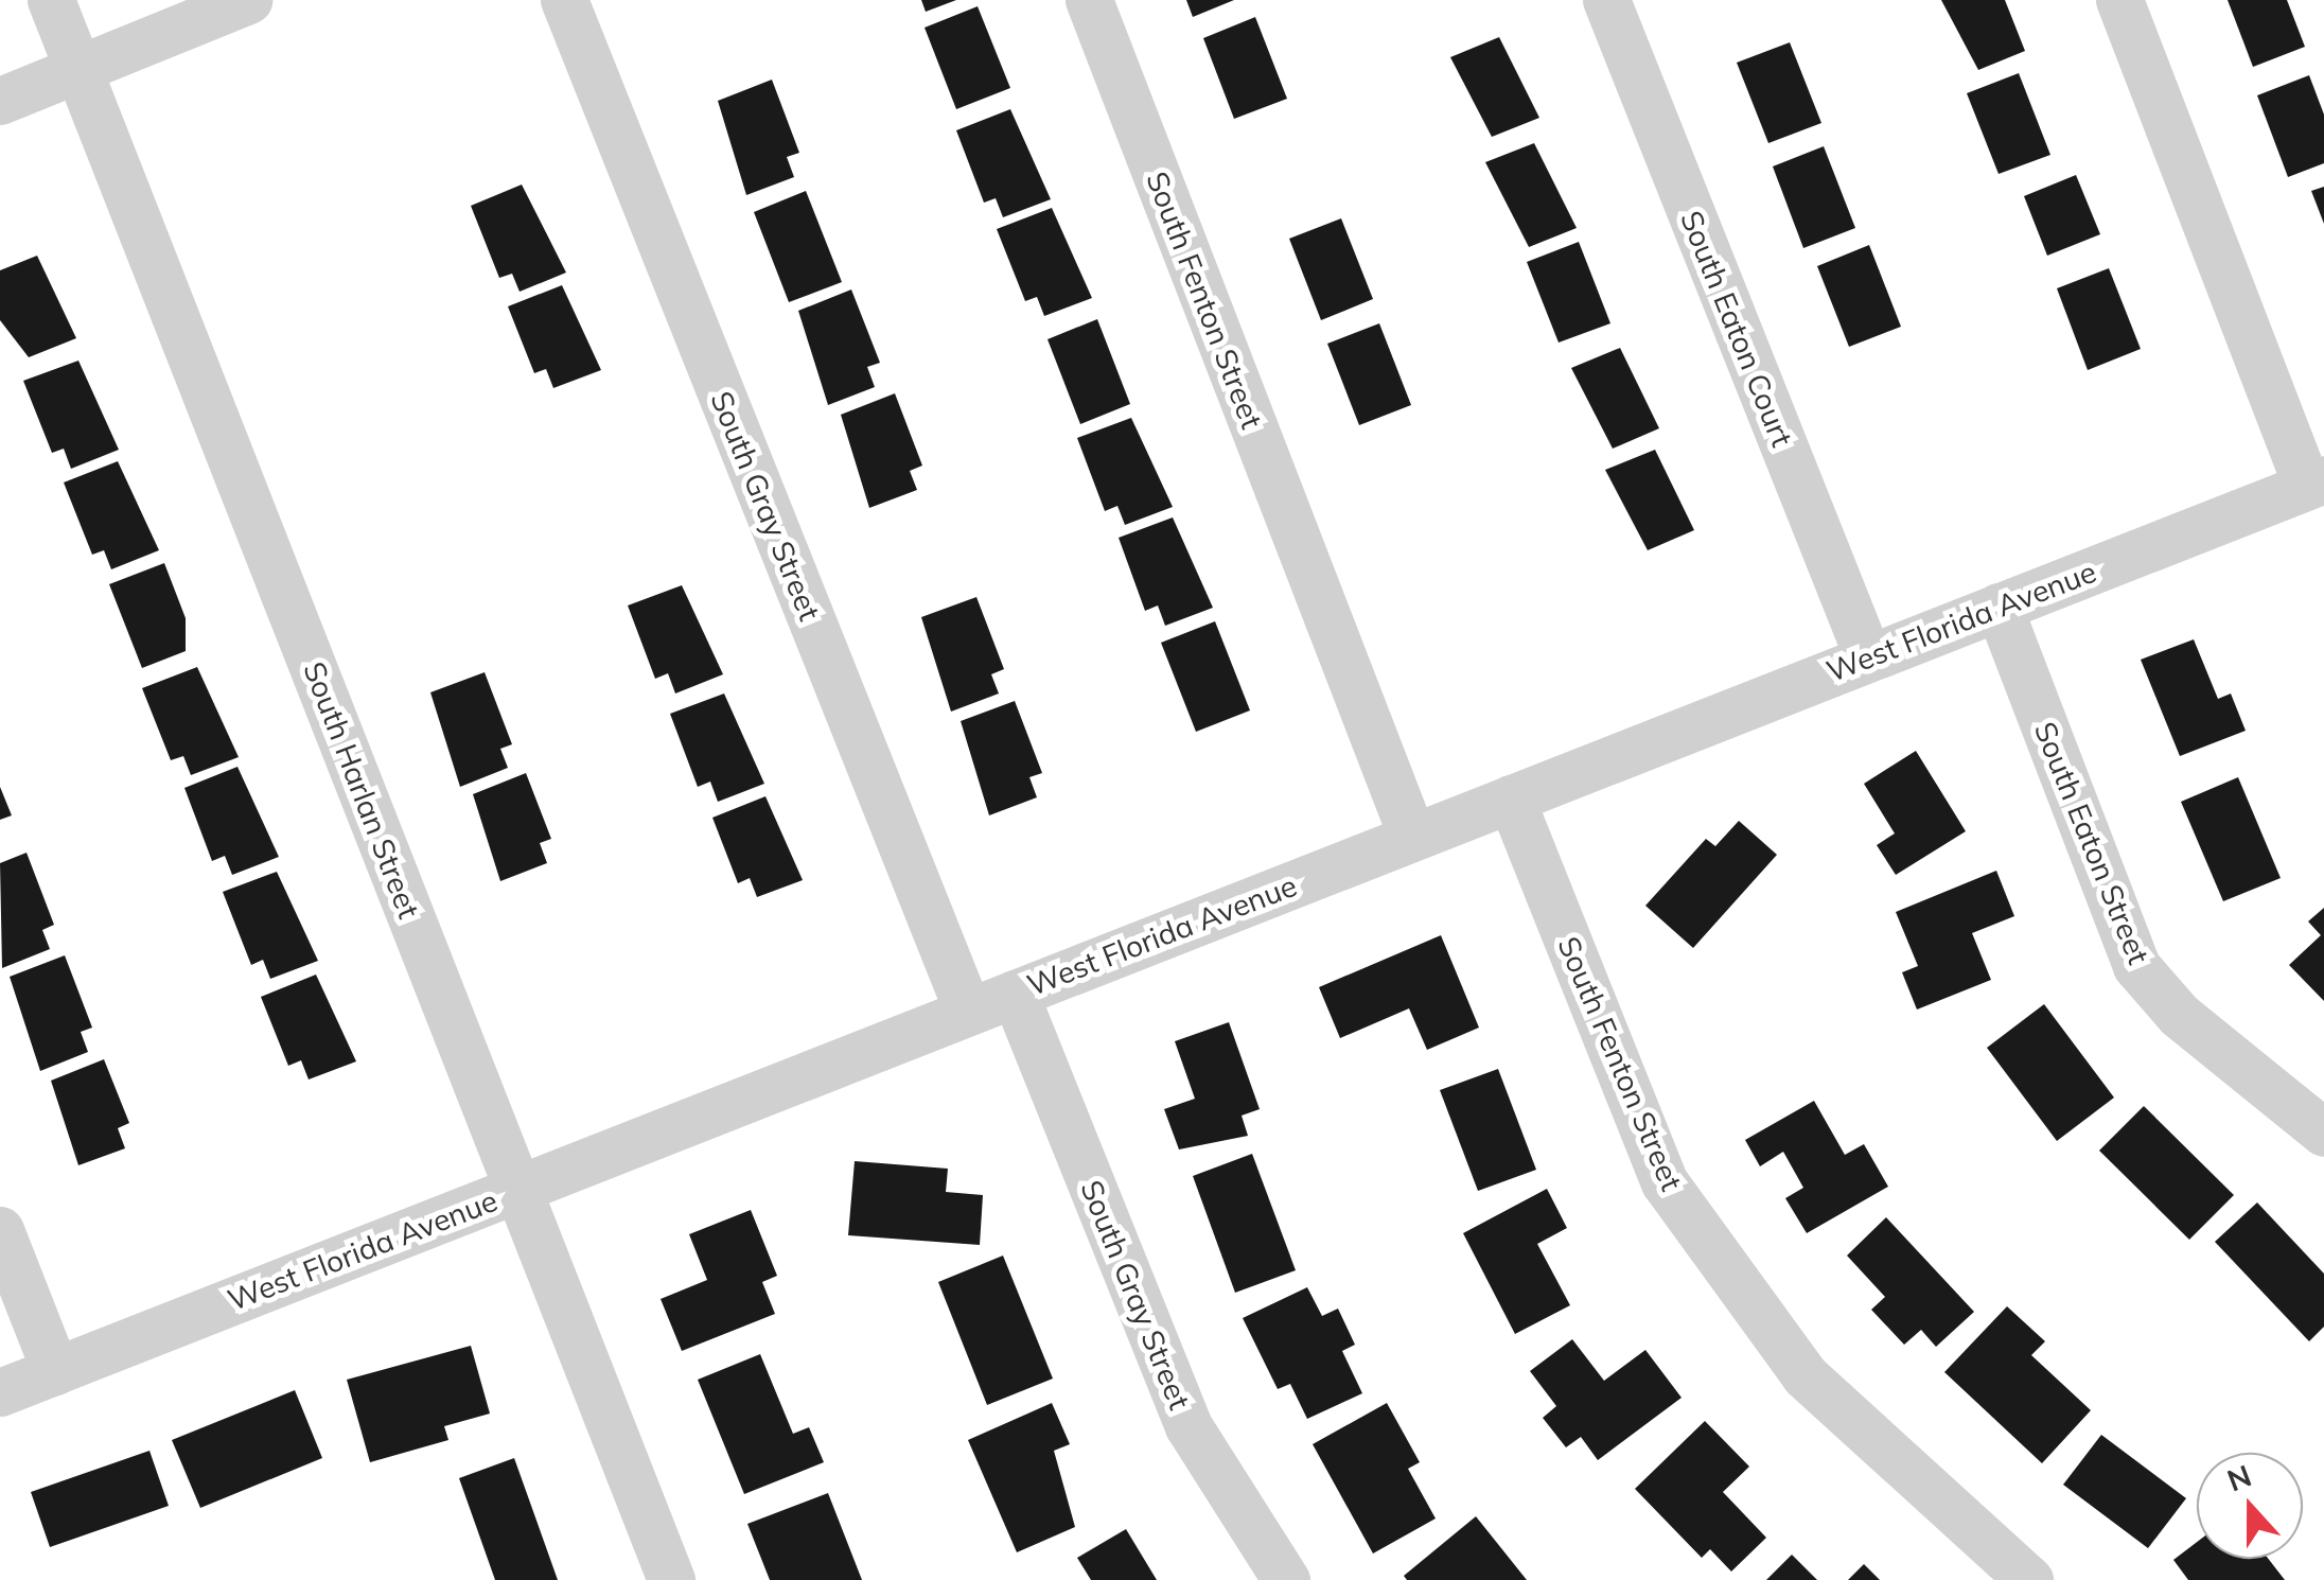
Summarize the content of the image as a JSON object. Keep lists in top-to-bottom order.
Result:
{
  "streets": {
    "street": [
      "South Fenton Street",
      "South Eaton Court",
      "South Gray Street",
      "West Florida Avenue",
      "South Harlan Street",
      "South Eaton Street"
    ]
  },
  "crossings": [
    ["South Fenton Street", "West Florida Avenue"],
    ["South Eaton Court", "West Florida Avenue"],
    ["South Gray Street", "West Florida Avenue"],
    ["West Florida Avenue", "South Harlan Street"],
    ["West Florida Avenue", "South Eaton Street"]
  ],
  "north": "top"
}
